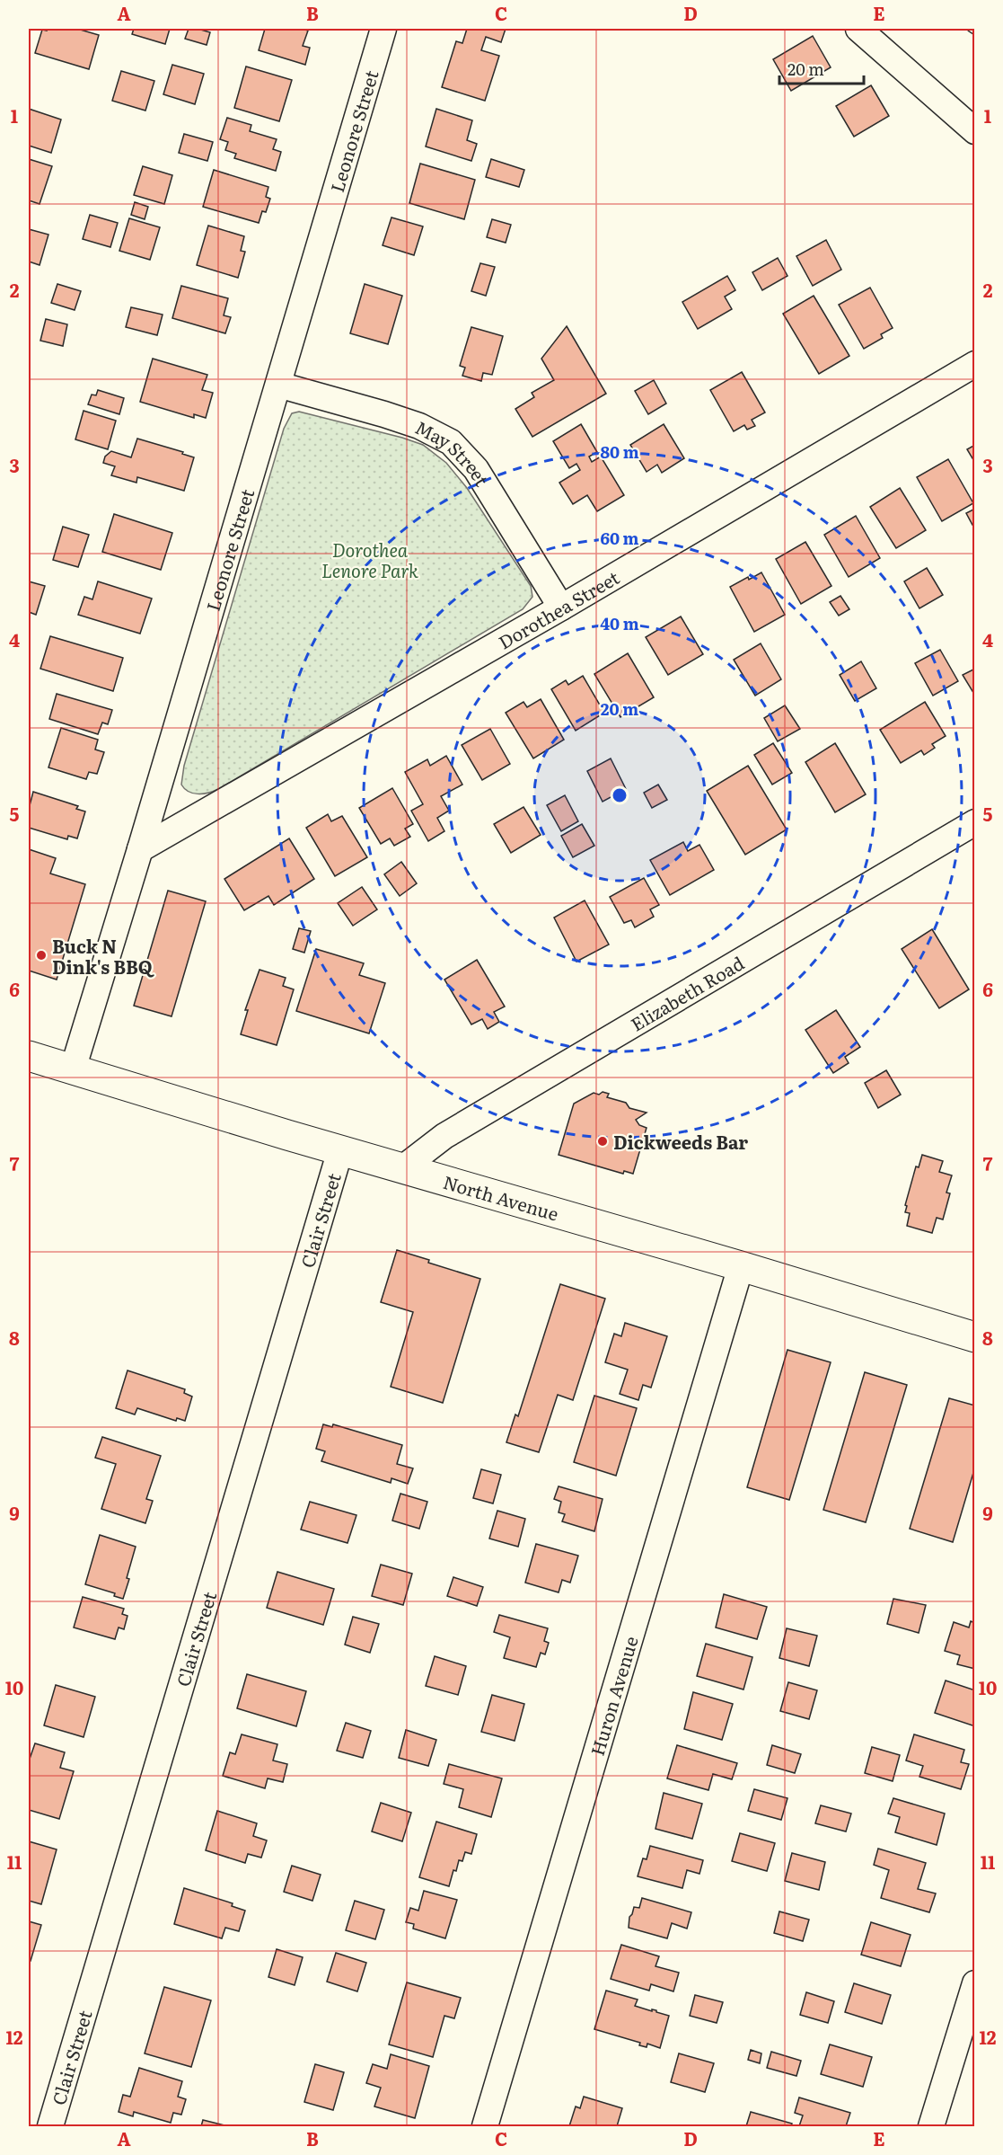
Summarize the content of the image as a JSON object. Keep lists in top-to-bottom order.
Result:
{
  "streets": {
    "main road": ["North Avenue"],
    "street": [
      "Leonore Street",
      "May Street",
      "Dorothea Street",
      "Elizabeth Road",
      "Clair Street",
      "Huron Avenue"
    ]
  },
  "crossings": [
    ["Leonore Street", "May Street"],
    ["Leonore Street", "Dorothea Street"],
    ["Leonore Street", "North Avenue"],
    ["May Street", "Dorothea Street"],
    ["Elizabeth Road", "North Avenue"],
    ["North Avenue", "Clair Street"],
    ["North Avenue", "Huron Avenue"]
  ],
  "parks": ["Dorothea Lenore Park"],
  "places": ["Buck N Dink's BBQ", "Dickweeds Bar"],
  "scale_bar": "20 m",
  "grid": {
    "columns": [
      "A",
      "B",
      "C",
      "D",
      "E"
    ],
    "rows": [
      "1",
      "2",
      "3",
      "4",
      "5",
      "6",
      "7",
      "8",
      "9",
      "10",
      "11",
      "12"
    ]
  },
  "rings": [
    "80 m",
    "60 m",
    "40 m",
    "20 m"
  ]
}
